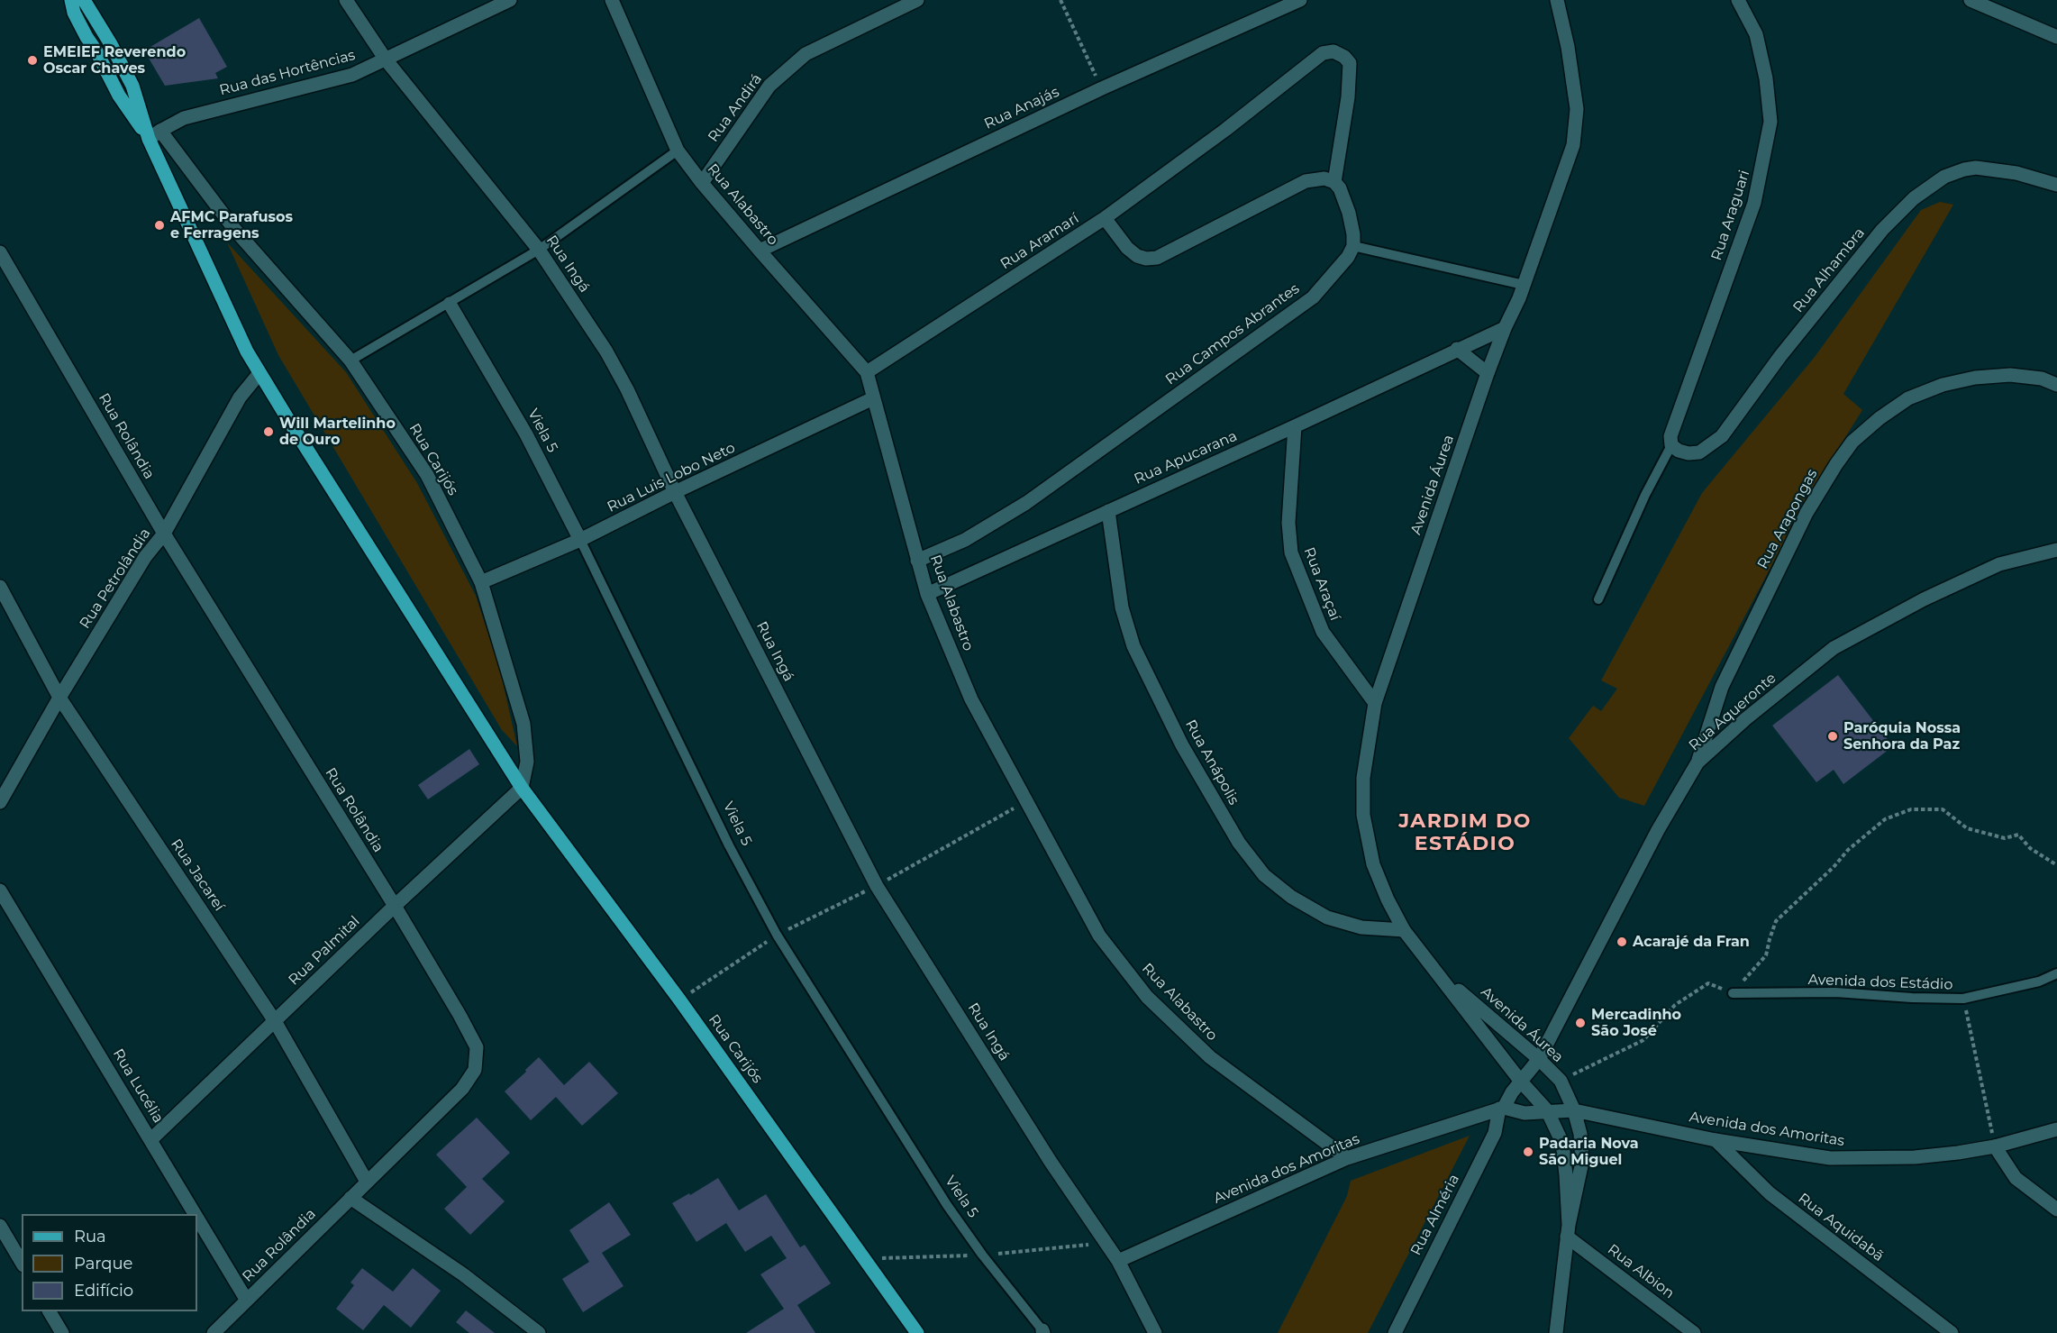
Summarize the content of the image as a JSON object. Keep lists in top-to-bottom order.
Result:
{
  "streets": {
    "main road": ["Rua Carijós"],
    "street": [
      "Rua das Hortências",
      "Rua Andirá",
      "Rua Anajás",
      "Rua Alabastro",
      "Rua Araguari",
      "Rua Aramarí",
      "Rua Ingá",
      "Rua Alhambra",
      "Rua Campos Abrantes",
      "Viela 5",
      "Rua Rolândia",
      "Rua Apucarana",
      "Rua Luis Lobo Neto",
      "Avenida Áurea",
      "Rua Arapongas",
      "Rua Petrolândia",
      "Rua Araçaí",
      "Rua Aqueronte",
      "Rua Anápolis",
      "Rua Jacareí",
      "Rua Palmital",
      "Rua Lucélia",
      "Avenida dos Amoritas",
      "Rua Alméria",
      "Rua Aquidabã",
      "Rua Albion"
    ],
    "lane": ["Avenida dos Estádio"]
  },
  "crossings": [
    ["Rua das Hortências", "Rua Ingá"],
    ["Rua das Hortências", "Rua Carijós"],
    ["Rua Andirá", "Rua Alabastro"],
    ["Rua Anajás", "Rua Alabastro"],
    ["Rua Alabastro", "Rua Aramarí"],
    ["Rua Alabastro", "Rua Campos Abrantes"],
    ["Rua Alabastro", "Rua Apucarana"],
    ["Rua Alabastro", "Rua Luis Lobo Neto"],
    ["Rua Alabastro", "Avenida dos Amoritas"],
    ["Rua Araguari", "Rua Alhambra"],
    ["Rua Ingá", "Rua Luis Lobo Neto"],
    ["Rua Ingá", "Avenida dos Amoritas"],
    ["Viela 5", "Rua Luis Lobo Neto"],
    ["Rua Rolândia", "Rua Petrolândia"],
    ["Rua Rolândia", "Rua Jacareí"],
    ["Rua Rolândia", "Rua Palmital"],
    ["Rua Rolândia", "Rua Lucélia"],
    ["Rua Apucarana", "Avenida Áurea"],
    ["Rua Apucarana", "Rua Araçaí"],
    ["Rua Apucarana", "Rua Anápolis"],
    ["Rua Carijós", "Rua Luis Lobo Neto"],
    ["Rua Carijós", "Rua Petrolândia"],
    ["Rua Carijós", "Rua Palmital"],
    ["Avenida Áurea", "Rua Araçaí"],
    ["Avenida Áurea", "Rua Aqueronte"],
    ["Avenida Áurea", "Rua Anápolis"],
    ["Avenida Áurea", "Avenida dos Amoritas"],
    ["Avenida Áurea", "Rua Albion"],
    ["Rua Arapongas", "Rua Aqueronte"],
    ["Rua Petrolândia", "Rua Jacareí"],
    ["Rua Jacareí", "Rua Palmital"],
    ["Rua Palmital", "Rua Lucélia"],
    ["Avenida dos Amoritas", "Rua Alméria"],
    ["Avenida dos Amoritas", "Rua Aquidabã"]
  ],
  "districts": ["JARDIM DO ESTÁDIO"],
  "places": [
    "EMEIEF Reverendo Oscar Chaves",
    "AFMC Parafusos e Ferragens",
    "Will Martelinho de Ouro",
    "Paróquia Nossa Senhora da Paz",
    "Acarajé da Fran",
    "Mercadinho São José",
    "Padaria Nova São Miguel"
  ],
  "legend": ["Rua", "Parque", "Edifício"]
}
